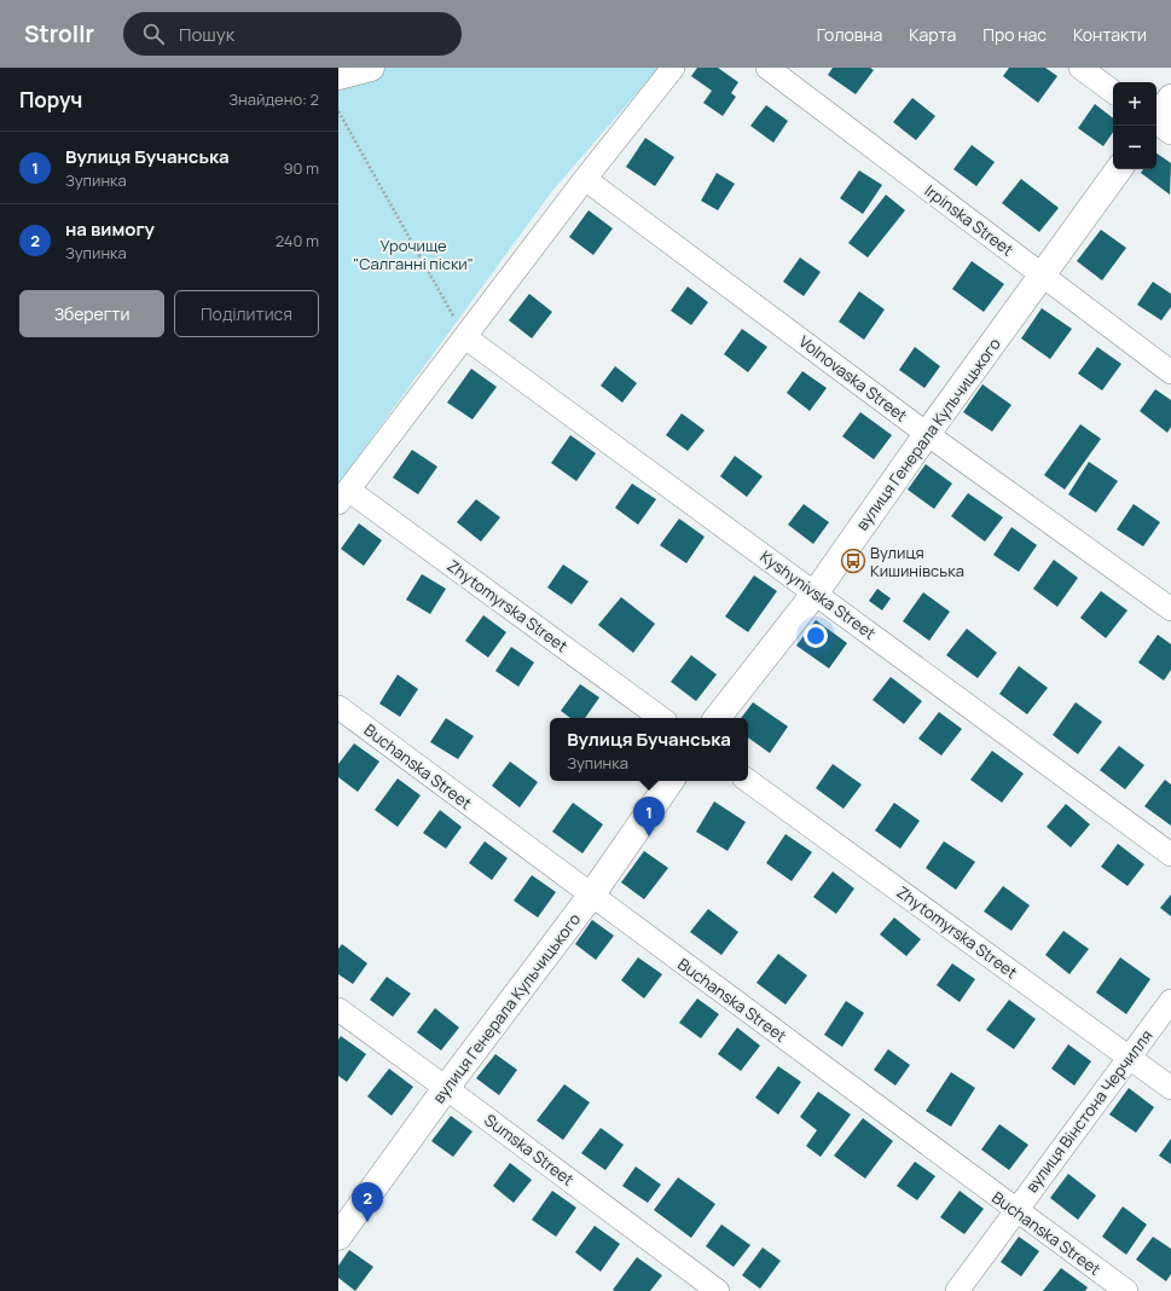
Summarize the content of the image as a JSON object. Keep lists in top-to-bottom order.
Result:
{
  "streets": {
    "street": [
      "Irpinska Street",
      "Volnovaska Street",
      "вулиця Генерала Кульчицького",
      "Kyshynivska Street",
      "Zhytomyrska Street",
      "Buchanska Street",
      "вулиця Вінстона Черчилля",
      "Sumska Street"
    ]
  },
  "crossings": [
    ["Irpinska Street", "вулиця Генерала Кульчицького"],
    ["Volnovaska Street", "вулиця Генерала Кульчицького"],
    ["вулиця Генерала Кульчицького", "Kyshynivska Street"],
    ["вулиця Генерала Кульчицького", "Buchanska Street"],
    ["вулиця Генерала Кульчицького", "Sumska Street"],
    ["Zhytomyrska Street", "вулиця Вінстона Черчилля"],
    ["Buchanska Street", "вулиця Вінстона Черчилля"]
  ],
  "parks": ["Урочище \"Салганні піски\""],
  "places": {
    "bus stop": ["Вулиця Кишинівська"]
  },
  "page": {
    "header": "Strollr",
    "search": "Пошук",
    "nav": [
      "Головна",
      "Карта",
      "Про нас",
      "Контакти"
    ],
    "heading": ["Поруч", "Знайдено: 2"],
    "map_buttons": ["+", "−"],
    "list": [
      {
        "mark": "1",
        "name": "Вулиця Бучанська",
        "note": "Зупинка",
        "value": "90 m"
      },
      {
        "mark": "2",
        "name": "на вимогу",
        "note": "Зупинка",
        "value": "240 m"
      }
    ],
    "buttons": ["Зберегти", "Поділитися"],
    "popup": ["Вулиця Бучанська", "Зупинка"],
    "pins": ["1", "2"]
  }
}
